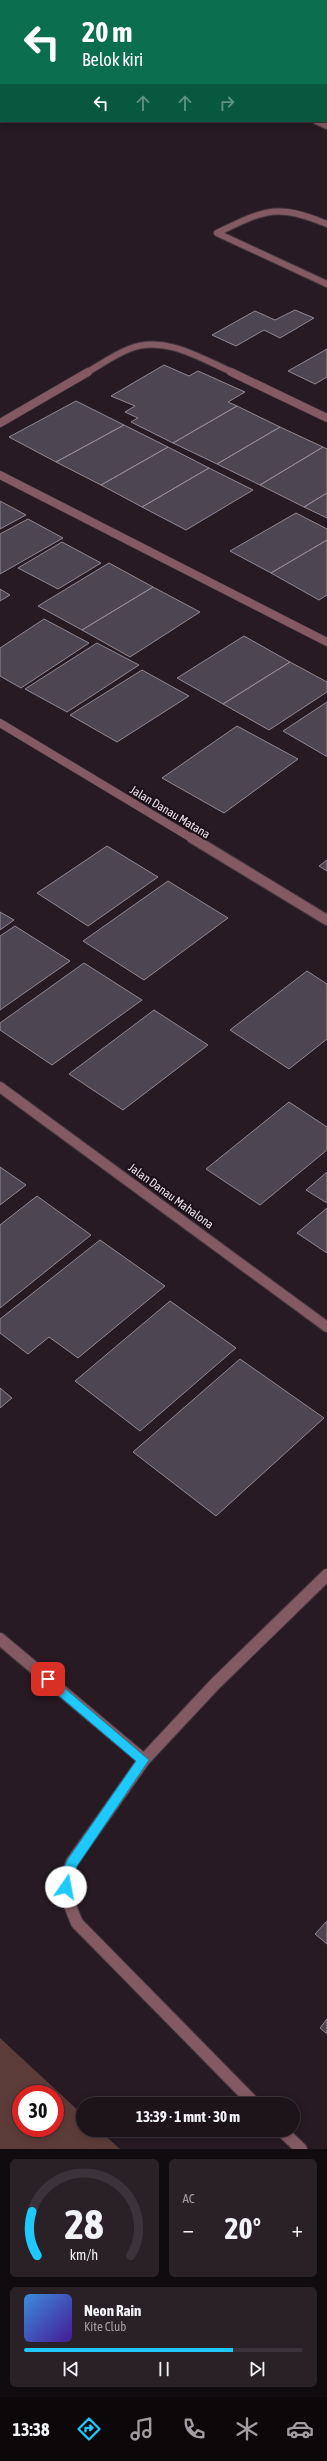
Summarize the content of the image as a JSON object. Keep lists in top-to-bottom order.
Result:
{
  "streets": {
    "street": ["Jalan Danau Matana", "Jalan Danau Mahalona"]
  },
  "page": {
    "turn": ["20 m", "Belok kiri"],
    "limit": "30",
    "trip": "13:39 · 1 mnt · 30 m",
    "tile": "AC",
    "heat": ["−", "20°", "+"],
    "song": ["Neon Rain", "Kite Club"],
    "tabs": "13:38",
    "gauge": ["28", "km/h"]
  }
}
